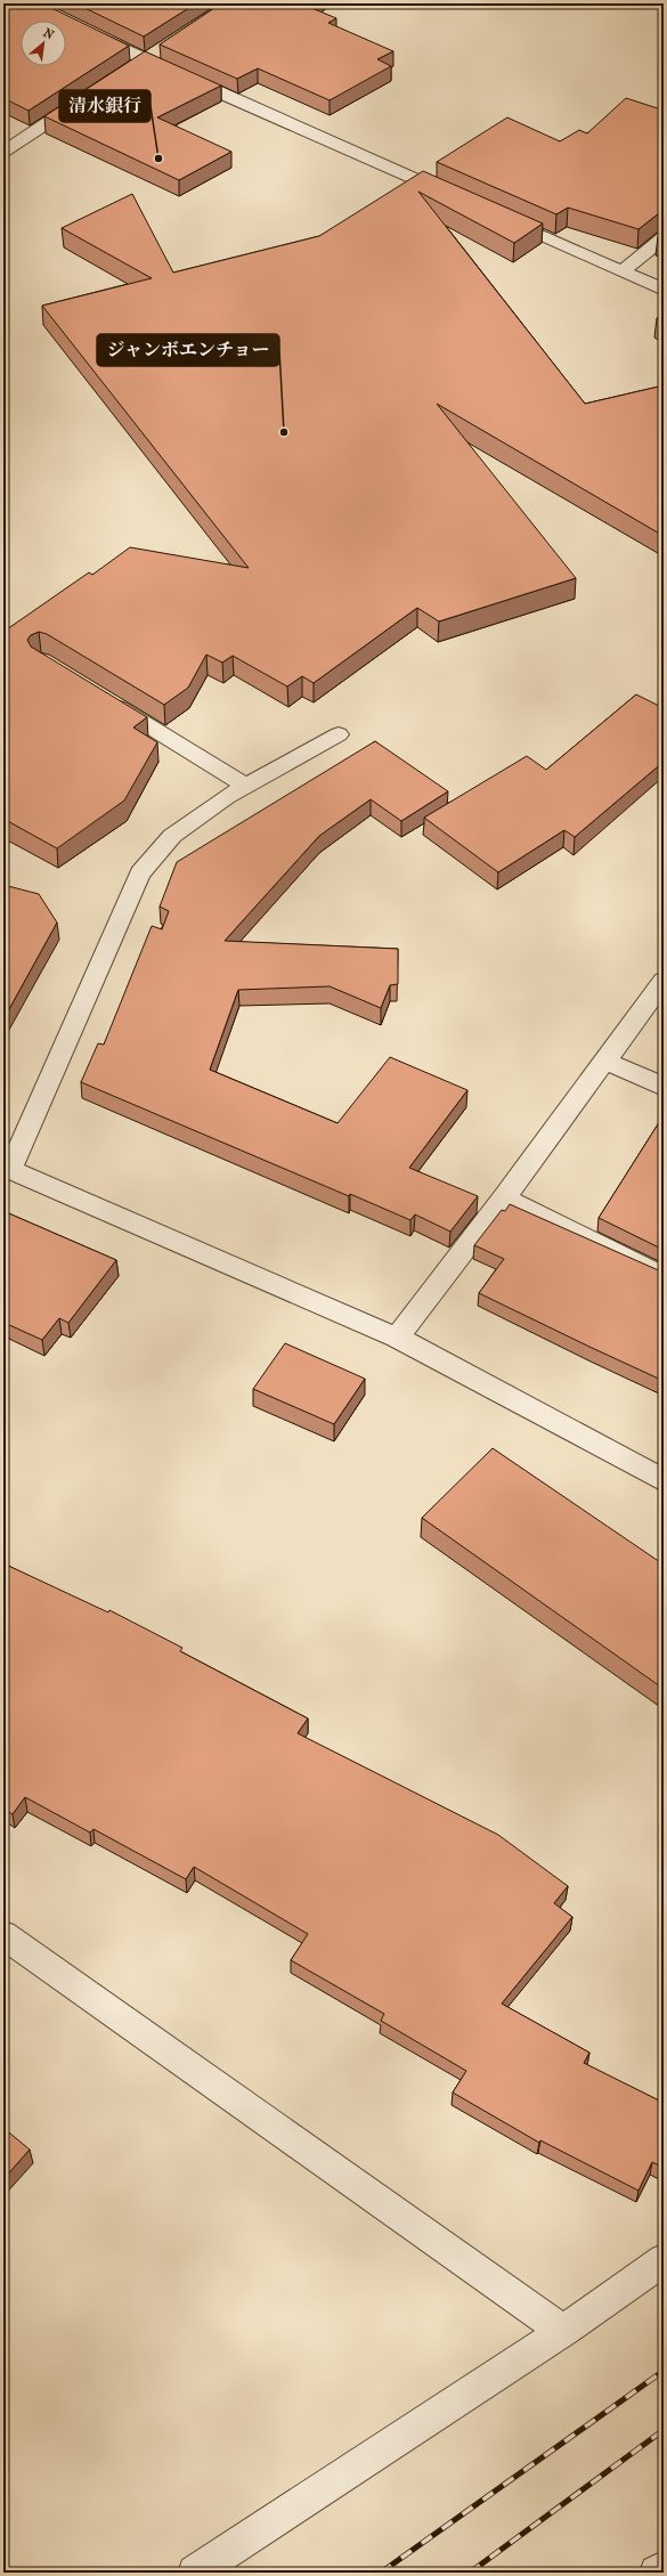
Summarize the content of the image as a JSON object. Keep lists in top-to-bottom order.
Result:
{
  "places": ["清水銀行", "ジャンボエンチョー"],
  "north": "top right"
}
